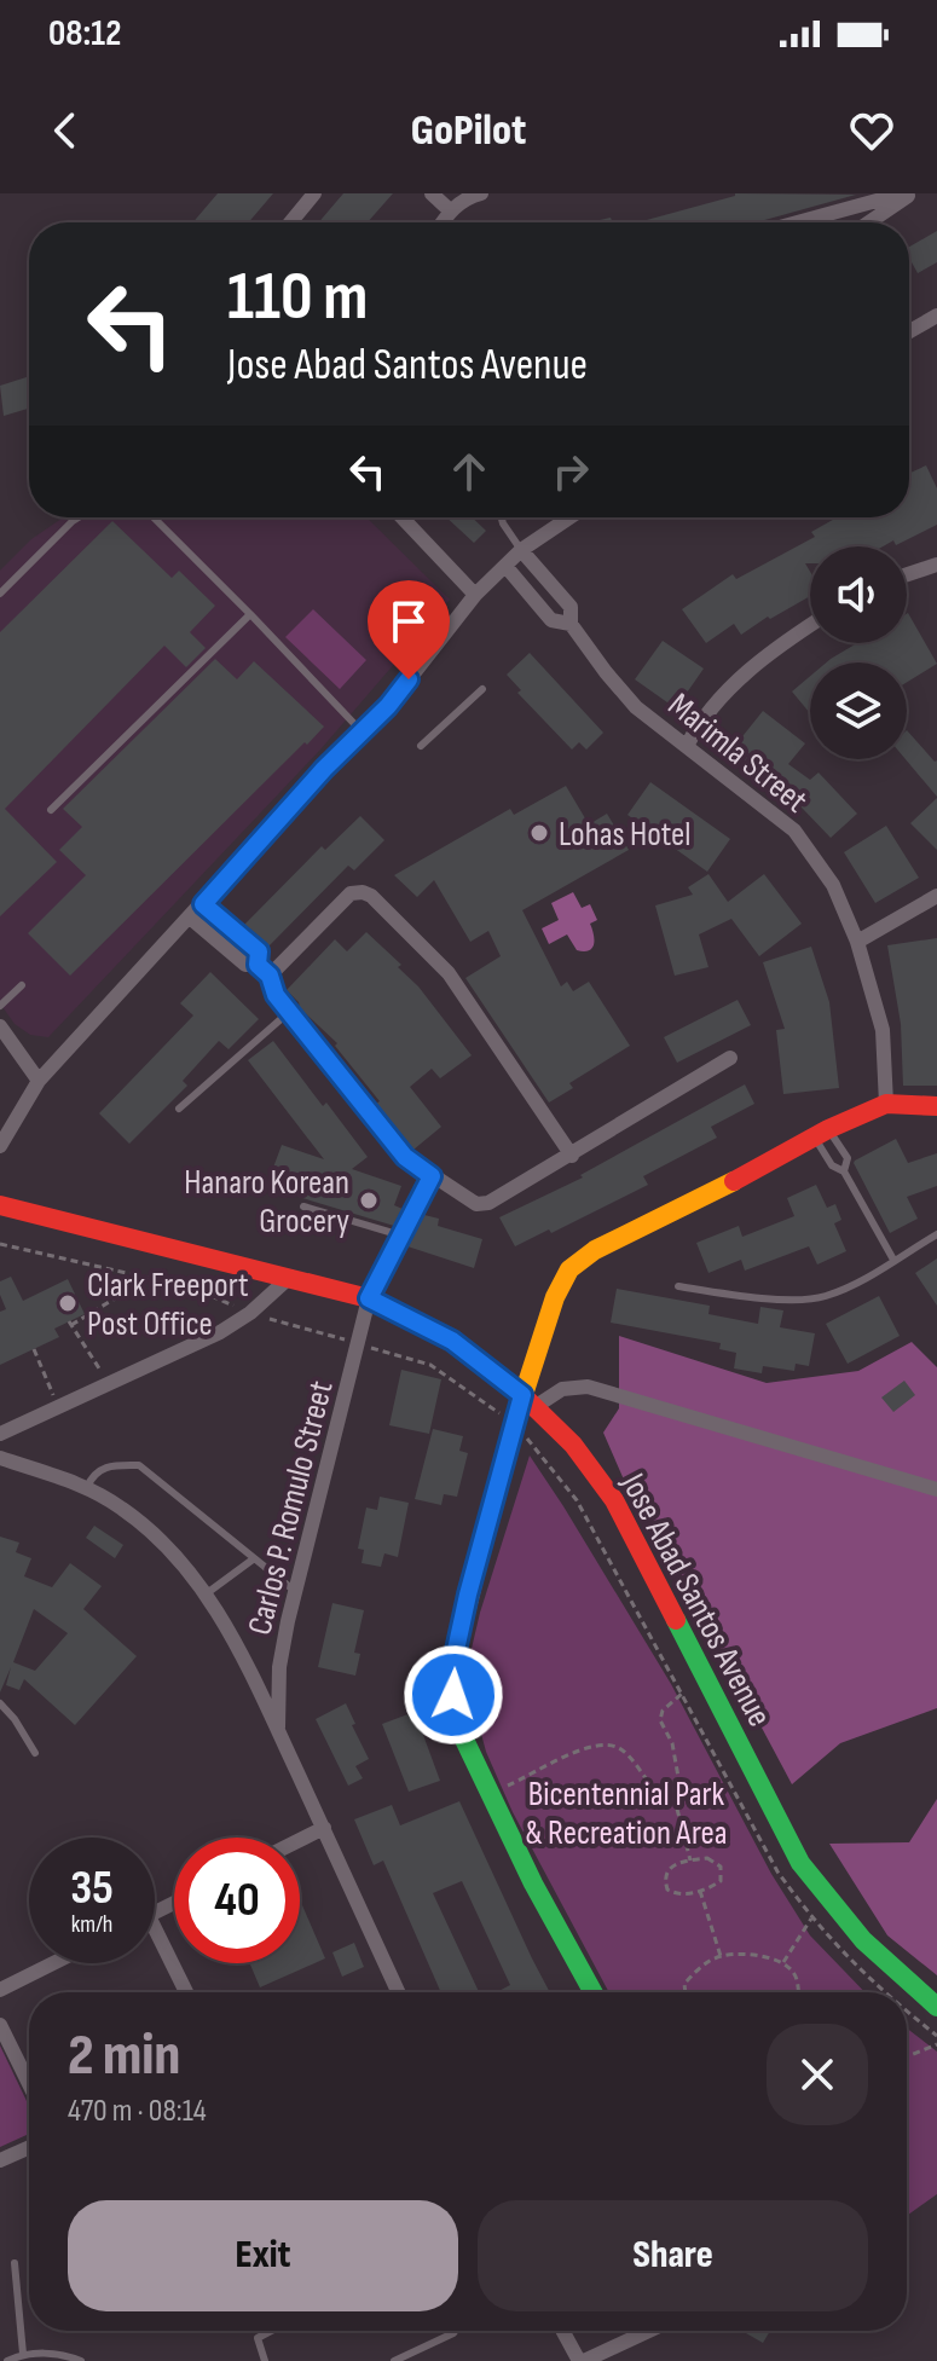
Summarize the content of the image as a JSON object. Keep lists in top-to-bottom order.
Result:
{
  "streets": {
    "main road": ["Jose Abad Santos Avenue"],
    "street": ["Marimla Street", "Carlos P. Romulo Street"]
  },
  "crossings": [
    ["Carlos P. Romulo Street", "Jose Abad Santos Avenue"]
  ],
  "parks": ["Bicentennial Park & Recreation Area"],
  "places": ["Lohas Hotel", "Hanaro Korean Grocery", "Clark Freeport Post Office"],
  "page": {
    "status": "08:12",
    "header": "GoPilot",
    "turn": ["110 m", "Jose Abad Santos Avenue"],
    "speed": "35 km/h",
    "limit": "40",
    "heading": ["2 min", "470 m · 08:14"],
    "buttons": ["Exit", "Share"]
  }
}
